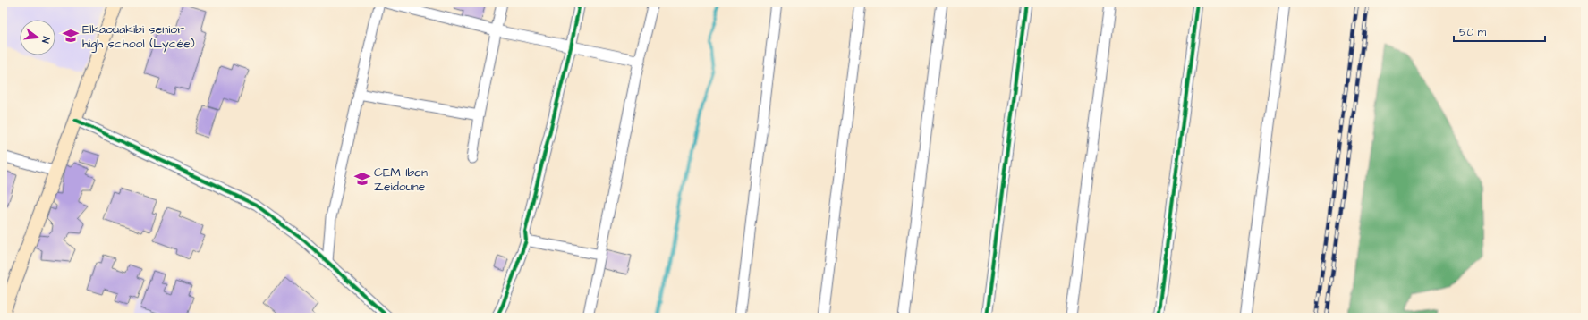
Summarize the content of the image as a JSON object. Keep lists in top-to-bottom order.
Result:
{
  "places": {
    "school or university": ["Elkaouakibi senior high school (Lycée)", "CEM Iben Zeidoune"]
  },
  "scale_bar": "50 m",
  "north": "right"
}
